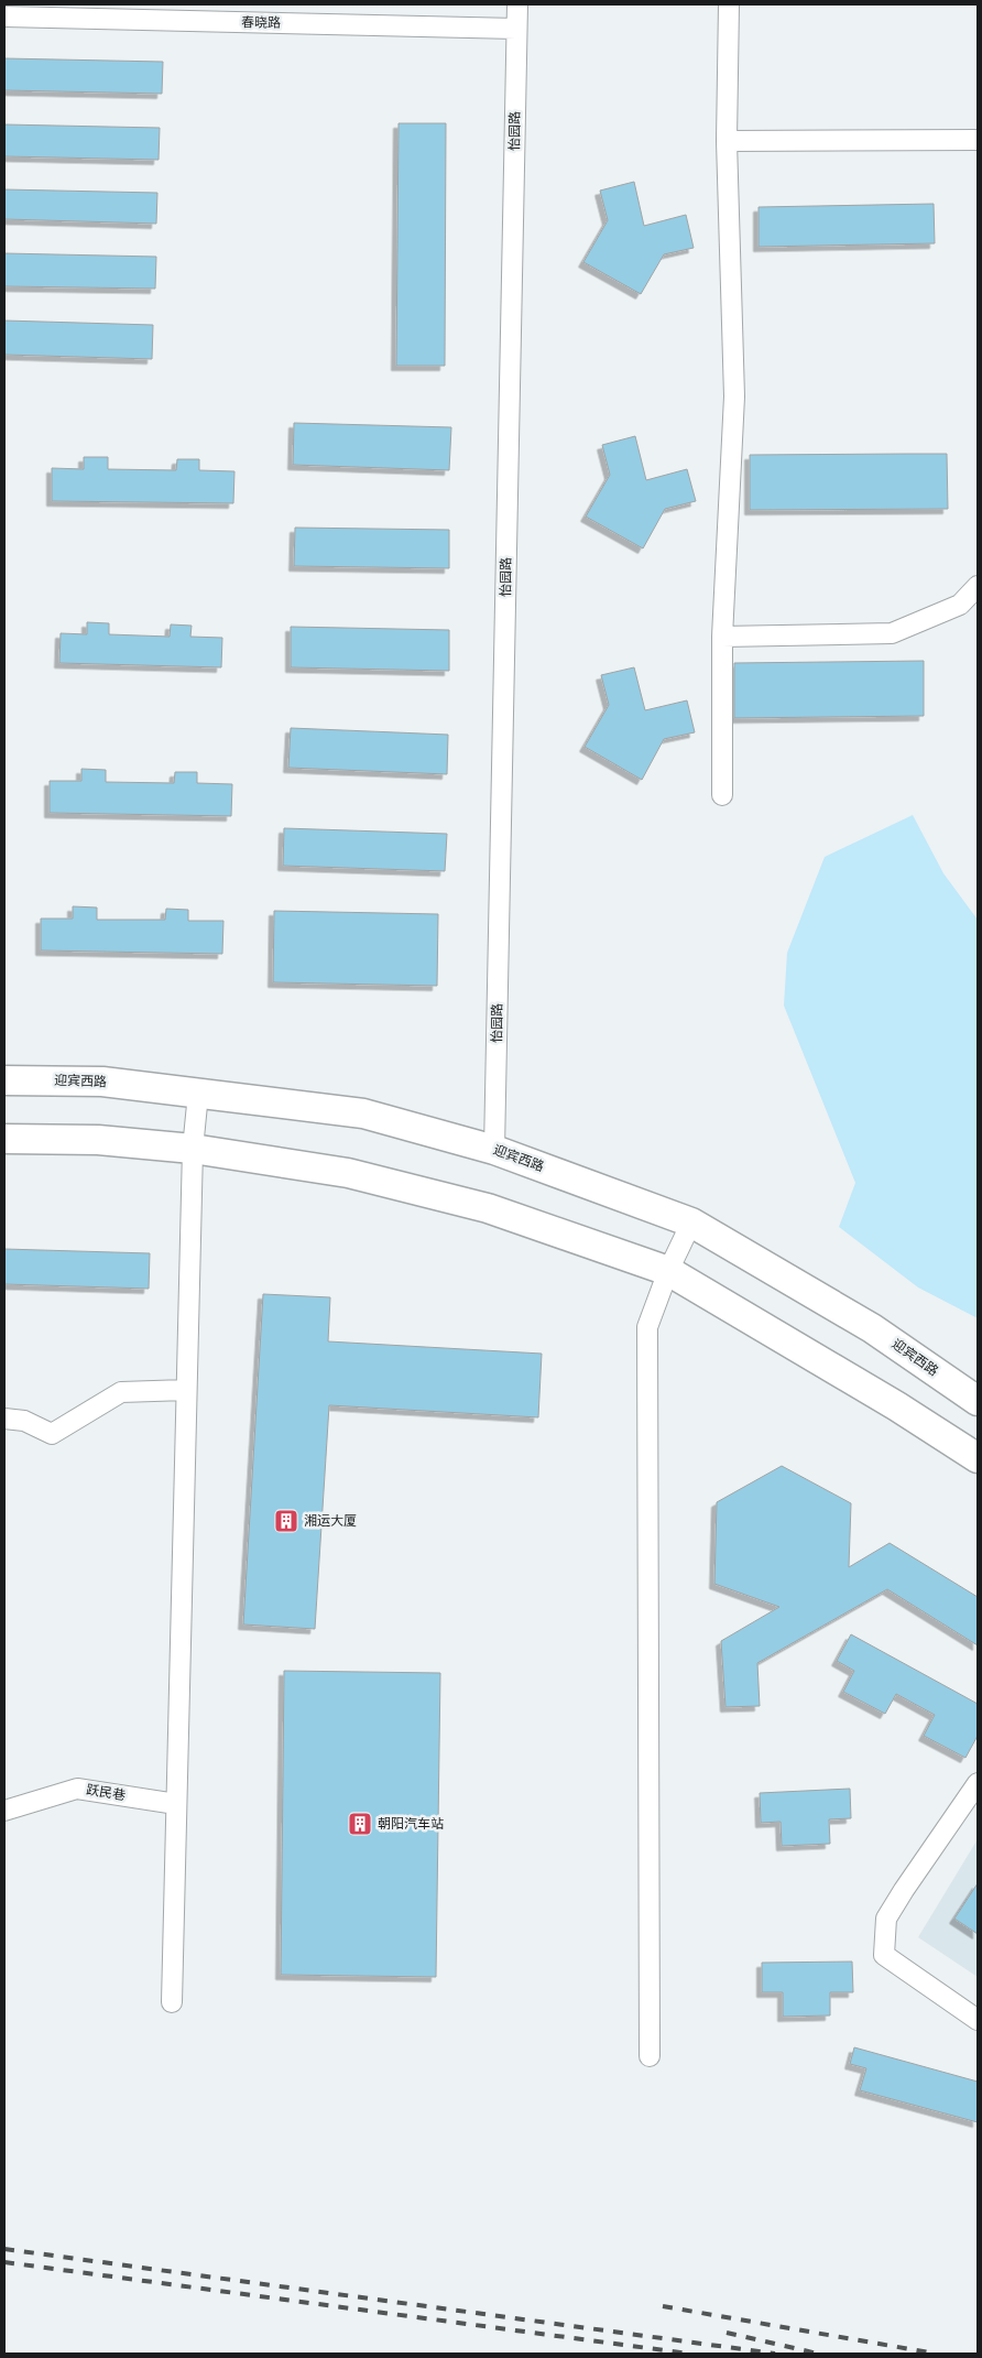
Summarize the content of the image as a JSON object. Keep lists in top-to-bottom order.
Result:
{
  "streets": {
    "highway": ["迎宾西路"],
    "street": ["春晓路", "怡园路", "跃民巷"]
  },
  "crossings": [
    ["春晓路", "怡园路"],
    ["怡园路", "迎宾西路"]
  ],
  "places": {
    "building": ["湘运大厦", "朝阳汽车站"]
  }
}
